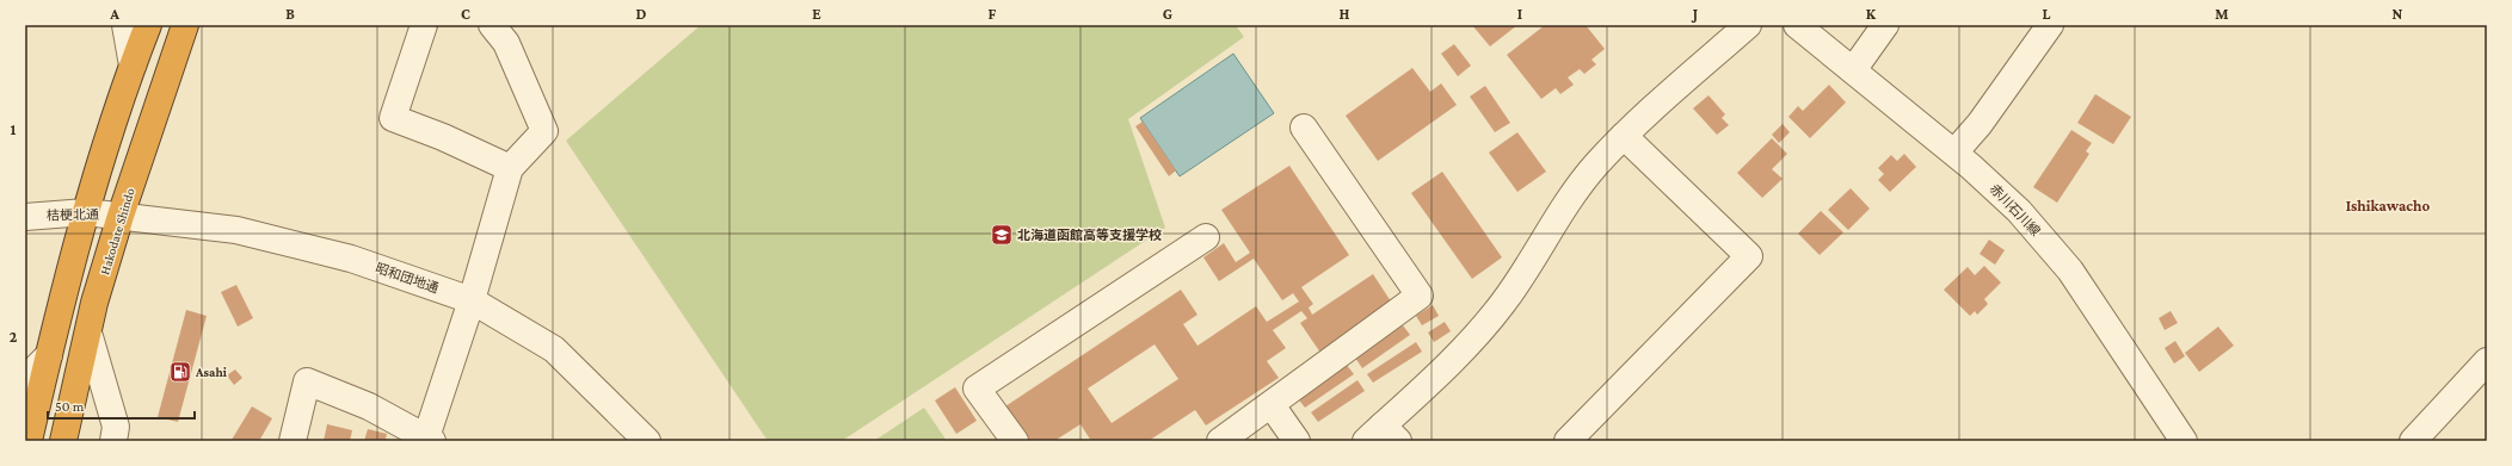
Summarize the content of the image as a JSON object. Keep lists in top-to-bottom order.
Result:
{
  "streets": {
    "highway": ["Hakodate Shindo"],
    "street": ["赤川石川線", "桔梗北通", "昭和団地通"]
  },
  "crossings": [
    ["桔梗北通", "Hakodate Shindo"],
    ["桔梗北通", "昭和団地通"],
    ["Hakodate Shindo", "昭和団地通"]
  ],
  "districts": ["Ishikawacho"],
  "places": {
    "school or university": ["北海道函館高等支援学校"],
    "fuel station": ["Asahi"]
  },
  "scale_bar": "50 m",
  "grid": {
    "columns": [
      "A",
      "B",
      "C",
      "D",
      "E",
      "F",
      "G",
      "H",
      "I",
      "J",
      "K",
      "L",
      "M",
      "N"
    ],
    "rows": ["1", "2"]
  }
}
